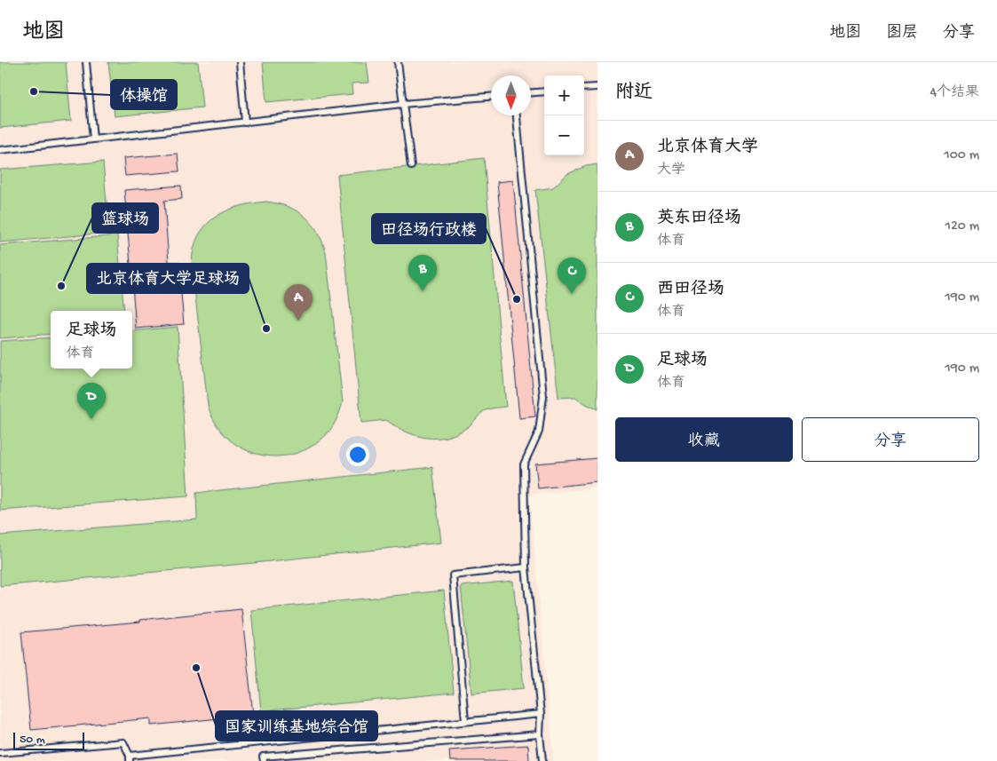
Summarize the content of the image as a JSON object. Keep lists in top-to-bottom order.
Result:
{
  "places": [
    "体操馆",
    "篮球场",
    "田径场行政楼",
    "北京体育大学足球场",
    "国家训练基地综合馆"
  ],
  "scale_bar": "50 m",
  "north": "bottom",
  "page": {
    "header": "地图",
    "nav": ["地图", "图层", "分享"],
    "heading": ["附近", "4个结果"],
    "map_buttons": ["+", "−"],
    "list": [
      {
        "mark": "A",
        "name": "北京体育大学",
        "note": "大学",
        "value": "100 m"
      },
      {
        "mark": "B",
        "name": "英东田径场",
        "note": "体育",
        "value": "120 m"
      },
      {
        "mark": "C",
        "name": "西田径场",
        "note": "体育",
        "value": "190 m"
      },
      {
        "mark": "D",
        "name": "足球场",
        "note": "体育",
        "value": "190 m"
      }
    ],
    "pins": [
      "B",
      "C",
      "A",
      "D"
    ],
    "popup": ["足球场", "体育"],
    "buttons": ["收藏", "分享"],
    "scale": "50 m"
  }
}
